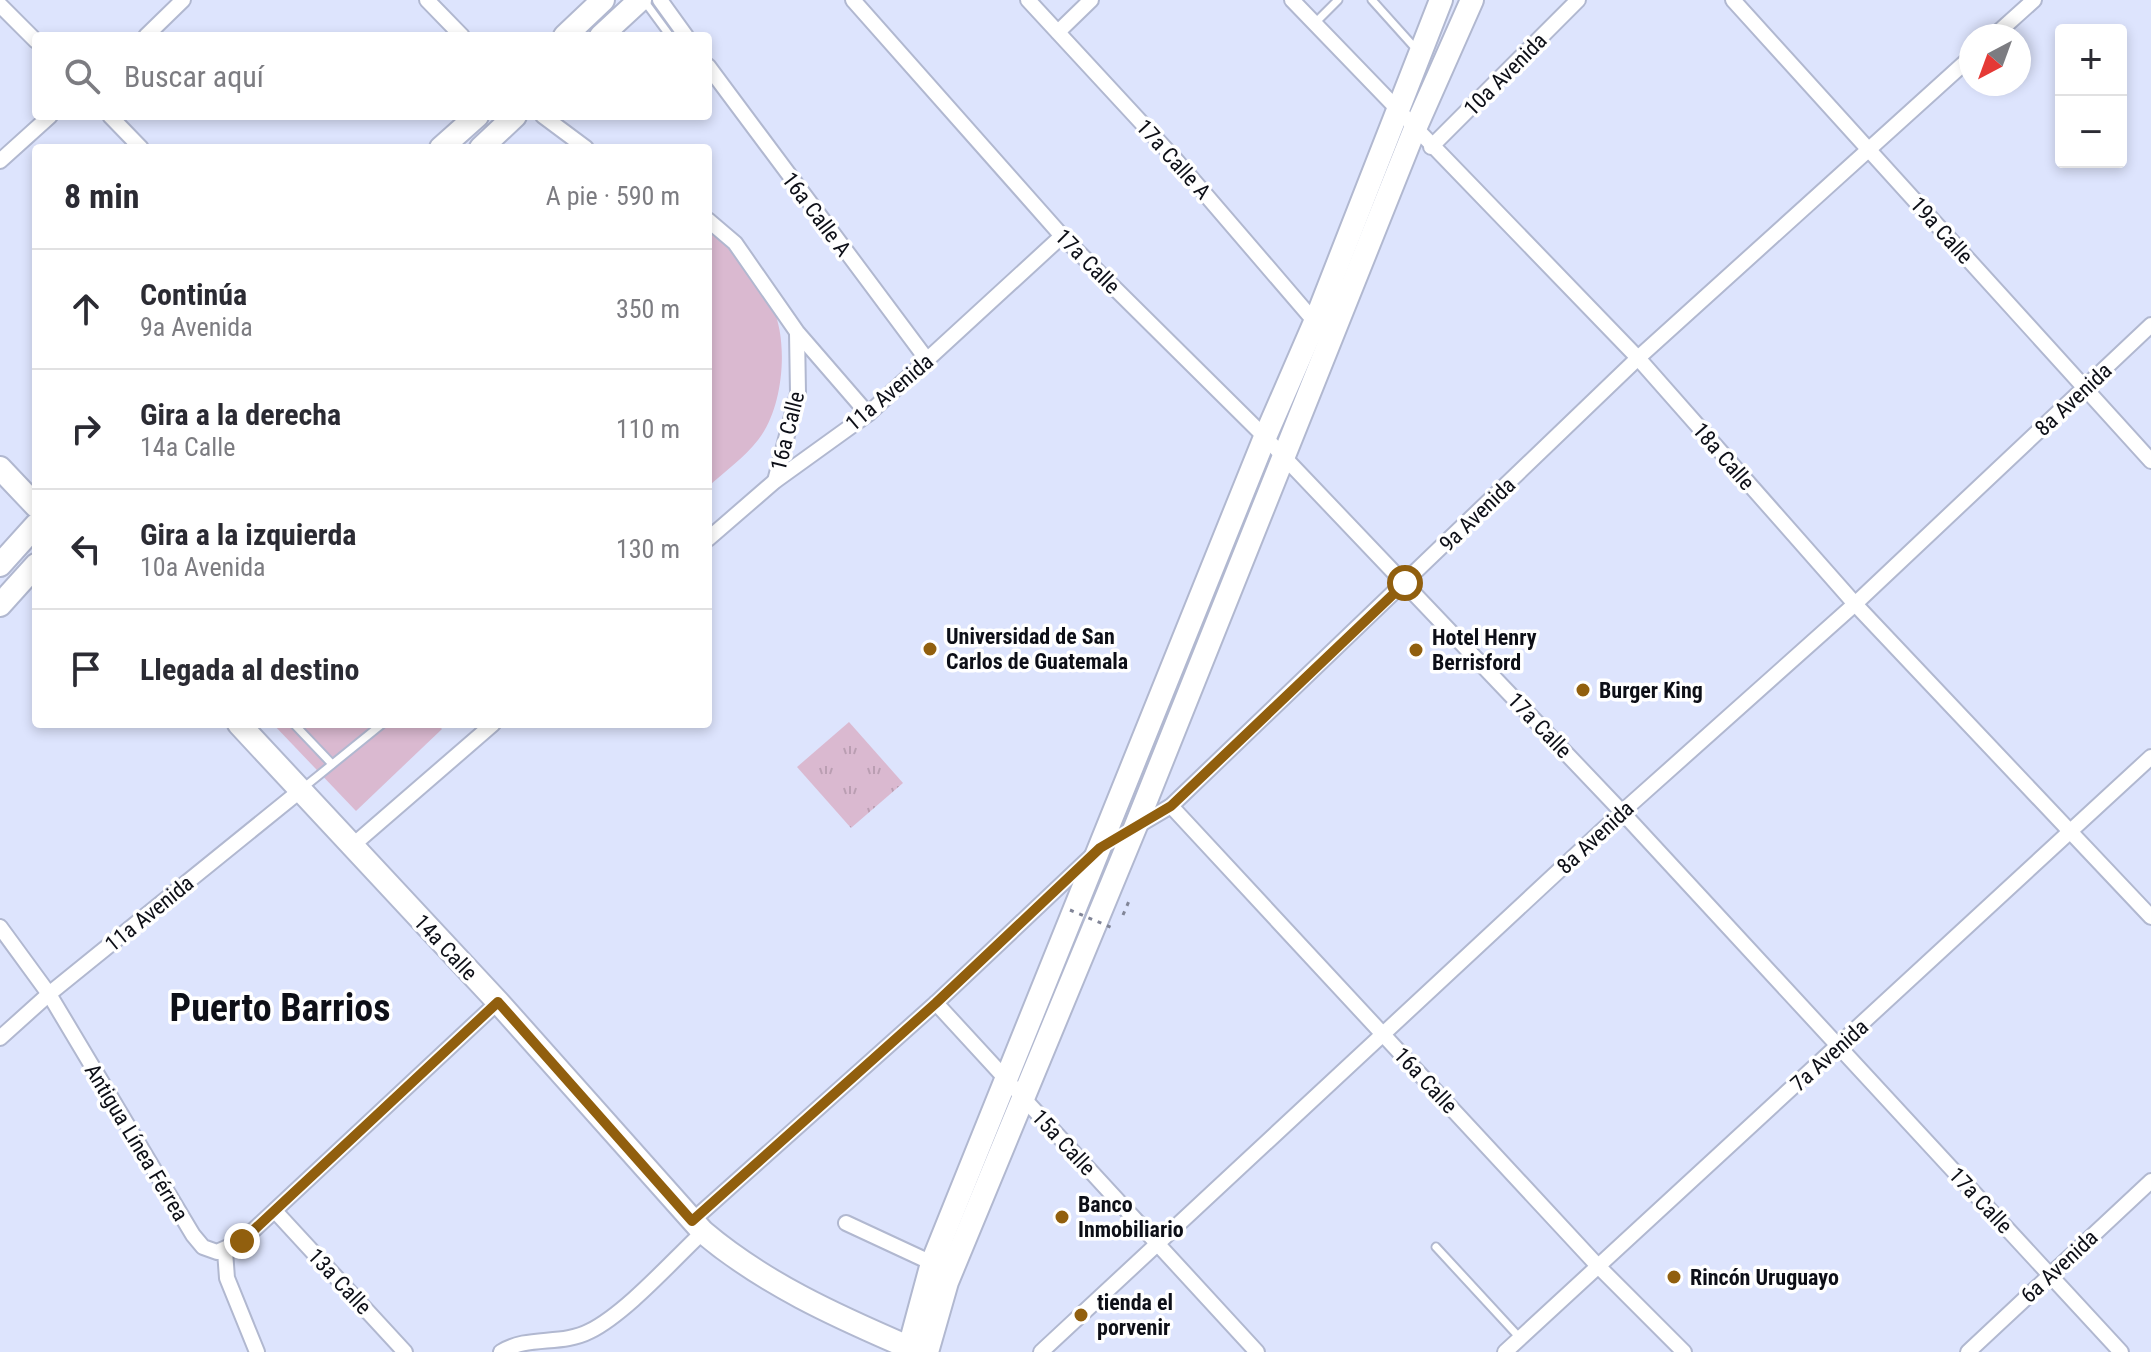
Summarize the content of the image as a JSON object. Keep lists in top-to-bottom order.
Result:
{
  "streets": {
    "main road": ["14a Calle"],
    "street": [
      "10a Avenida",
      "17a Calle A",
      "16a Calle A",
      "19a Calle",
      "17a Calle",
      "11a Avenida",
      "8a Avenida",
      "16a Calle",
      "18a Calle",
      "9a Avenida",
      "7a Avenida",
      "Antigua Línea Férrea",
      "15a Calle",
      "6a Avenida",
      "13a Calle"
    ]
  },
  "crossings": [
    ["10a Avenida", "18a Calle"],
    ["16a Calle A", "11a Avenida"],
    ["19a Calle", "8a Avenida"],
    ["19a Calle", "9a Avenida"],
    ["17a Calle", "11a Avenida"],
    ["17a Calle", "8a Avenida"],
    ["17a Calle", "9a Avenida"],
    ["17a Calle", "7a Avenida"],
    ["17a Calle", "6a Avenida"],
    ["11a Avenida", "16a Calle"],
    ["11a Avenida", "14a Calle"],
    ["11a Avenida", "Antigua Línea Férrea"],
    ["8a Avenida", "16a Calle"],
    ["8a Avenida", "18a Calle"],
    ["8a Avenida", "15a Calle"],
    ["16a Calle", "9a Avenida"],
    ["16a Calle", "7a Avenida"],
    ["18a Calle", "9a Avenida"],
    ["18a Calle", "7a Avenida"],
    ["9a Avenida", "14a Calle"],
    ["9a Avenida", "15a Calle"]
  ],
  "districts": ["Puerto Barrios"],
  "places": [
    "Universidad de San Carlos de Guatemala",
    "Hotel Henry Berrisford",
    "Burger King",
    "Banco Inmobiliario",
    "Rincón Uruguayo",
    "tienda el porvenir"
  ],
  "north": "bottom left",
  "page": {
    "map_buttons": ["+", "−"],
    "search": "Buscar aquí",
    "heading": ["8 min", "A pie · 590 m"],
    "list": [
      ["Continúa", "9a Avenida", "350 m"],
      ["Gira a la derecha", "14a Calle", "110 m"],
      ["Gira a la izquierda", "10a Avenida", "130 m"],
      "Llegada al destino"
    ]
  }
}
